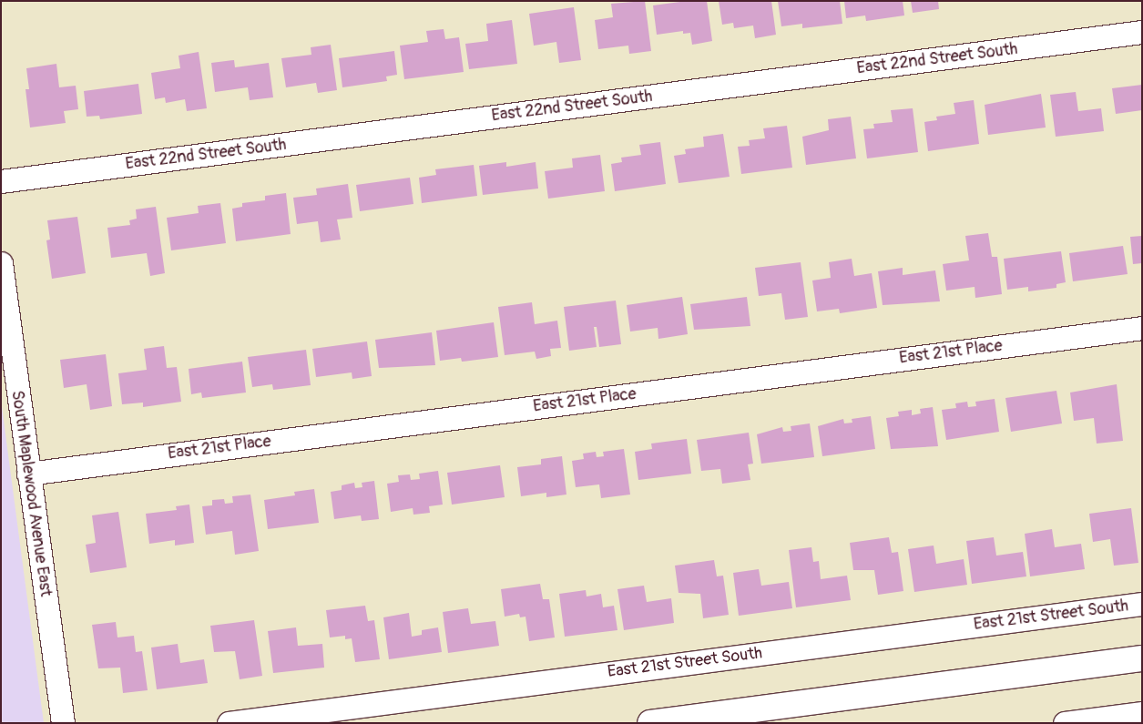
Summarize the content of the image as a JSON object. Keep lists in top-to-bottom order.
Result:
{
  "streets": {
    "street": [
      "East 22nd Street South",
      "East 21st Place",
      "South Maplewood Avenue East",
      "East 21st Street South"
    ]
  },
  "crossings": [
    ["East 21st Place", "South Maplewood Avenue East"]
  ]
}
